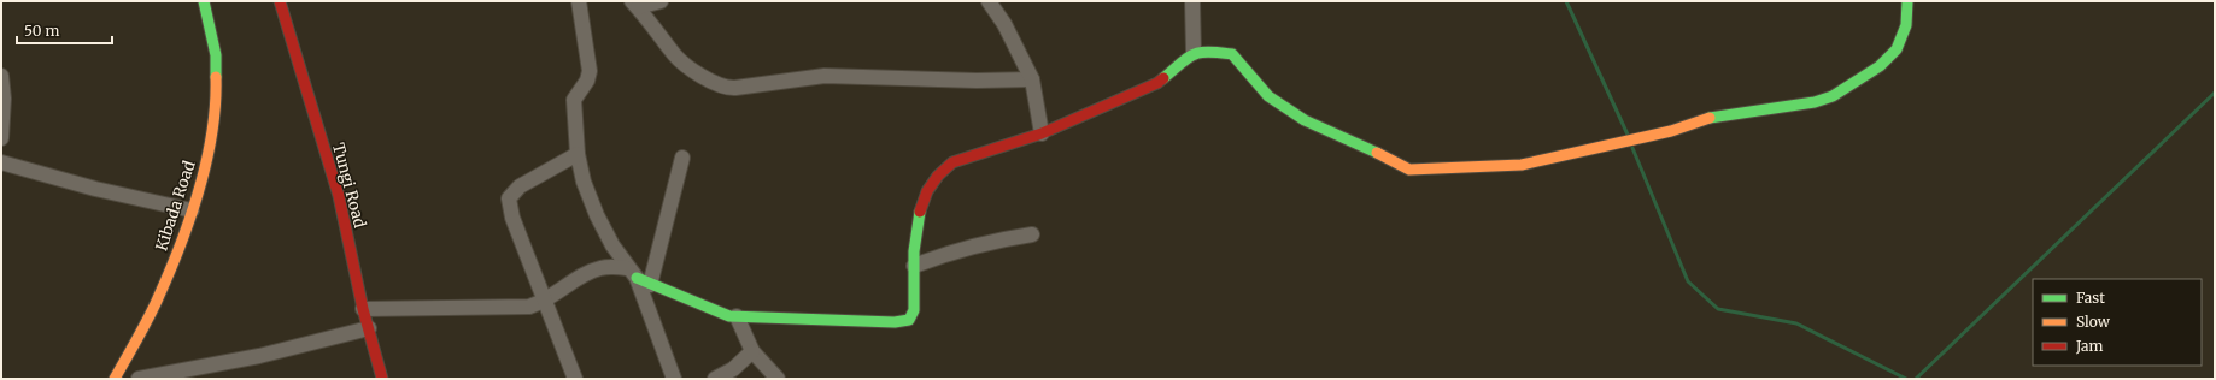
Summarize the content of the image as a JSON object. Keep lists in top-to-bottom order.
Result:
{
  "streets": {
    "street": ["Tungi Road", "Kibada Road"]
  },
  "legend": ["Fast", "Slow", "Jam"],
  "scale_bar": "50 m"
}
